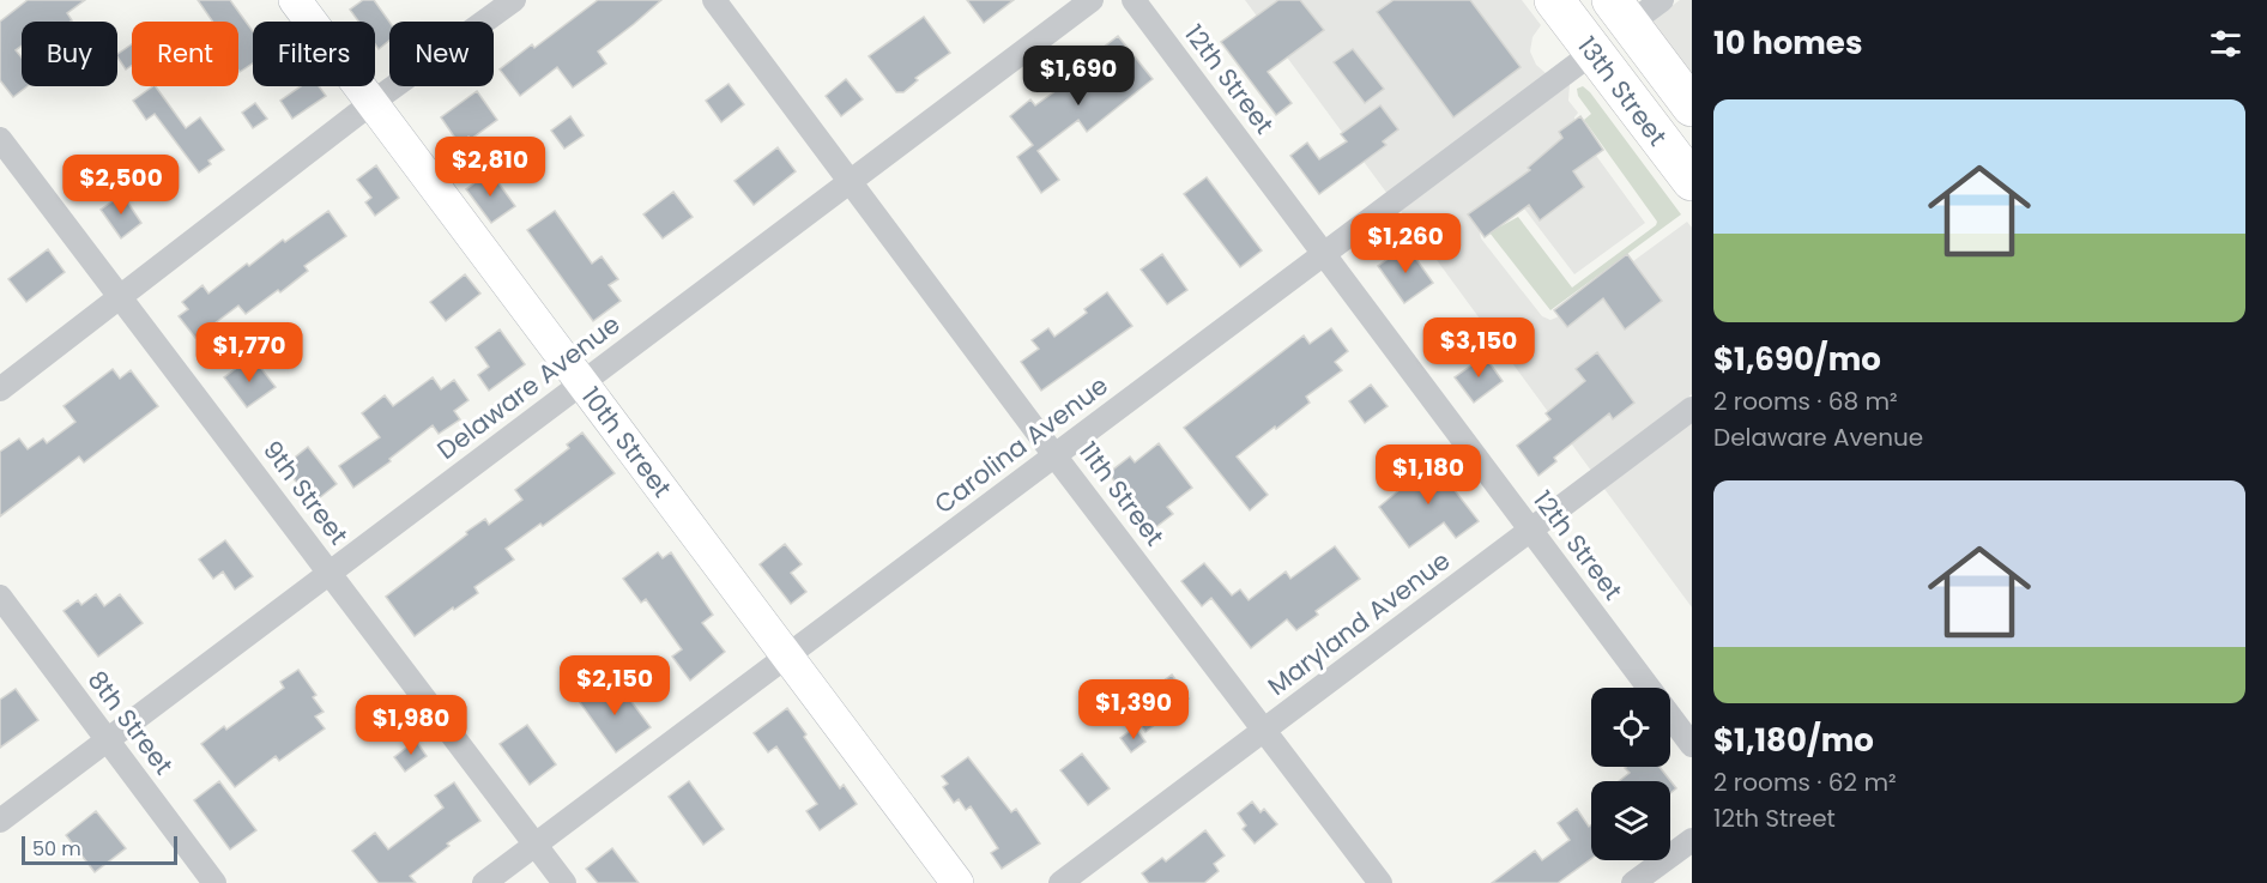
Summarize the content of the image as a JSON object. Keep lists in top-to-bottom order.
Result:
{
  "streets": {
    "highway": ["13th Street"],
    "street": [
      "12th Street",
      "Delaware Avenue",
      "10th Street",
      "Carolina Avenue",
      "9th Street",
      "11th Street",
      "Maryland Avenue",
      "8th Street"
    ]
  },
  "crossings": [
    ["12th Street", "Carolina Avenue"],
    ["12th Street", "Maryland Avenue"],
    ["13th Street", "Carolina Avenue"],
    ["Delaware Avenue", "10th Street"],
    ["Delaware Avenue", "9th Street"],
    ["Delaware Avenue", "11th Street"],
    ["Delaware Avenue", "8th Street"],
    ["10th Street", "Carolina Avenue"],
    ["Carolina Avenue", "9th Street"],
    ["Carolina Avenue", "11th Street"],
    ["11th Street", "Maryland Avenue"]
  ],
  "scale_bar": "50 m",
  "page": {
    "heading": "10 homes",
    "chip": [
      "Buy",
      "Rent",
      "Filters",
      "New"
    ],
    "price": [
      "$1,690",
      "$2,810",
      "$2,500",
      "$1,260",
      "$3,150",
      "$1,770",
      "$1,180",
      "$2,150",
      "$1,390",
      "$1,980"
    ],
    "list": [
      {
        "name": "$1,690/mo",
        "note": "2 rooms · 68 m² · Delaware Avenue"
      },
      {
        "name": "$1,180/mo",
        "note": "2 rooms · 62 m² · 12th Street"
      }
    ],
    "scale": "50 m"
  }
}
